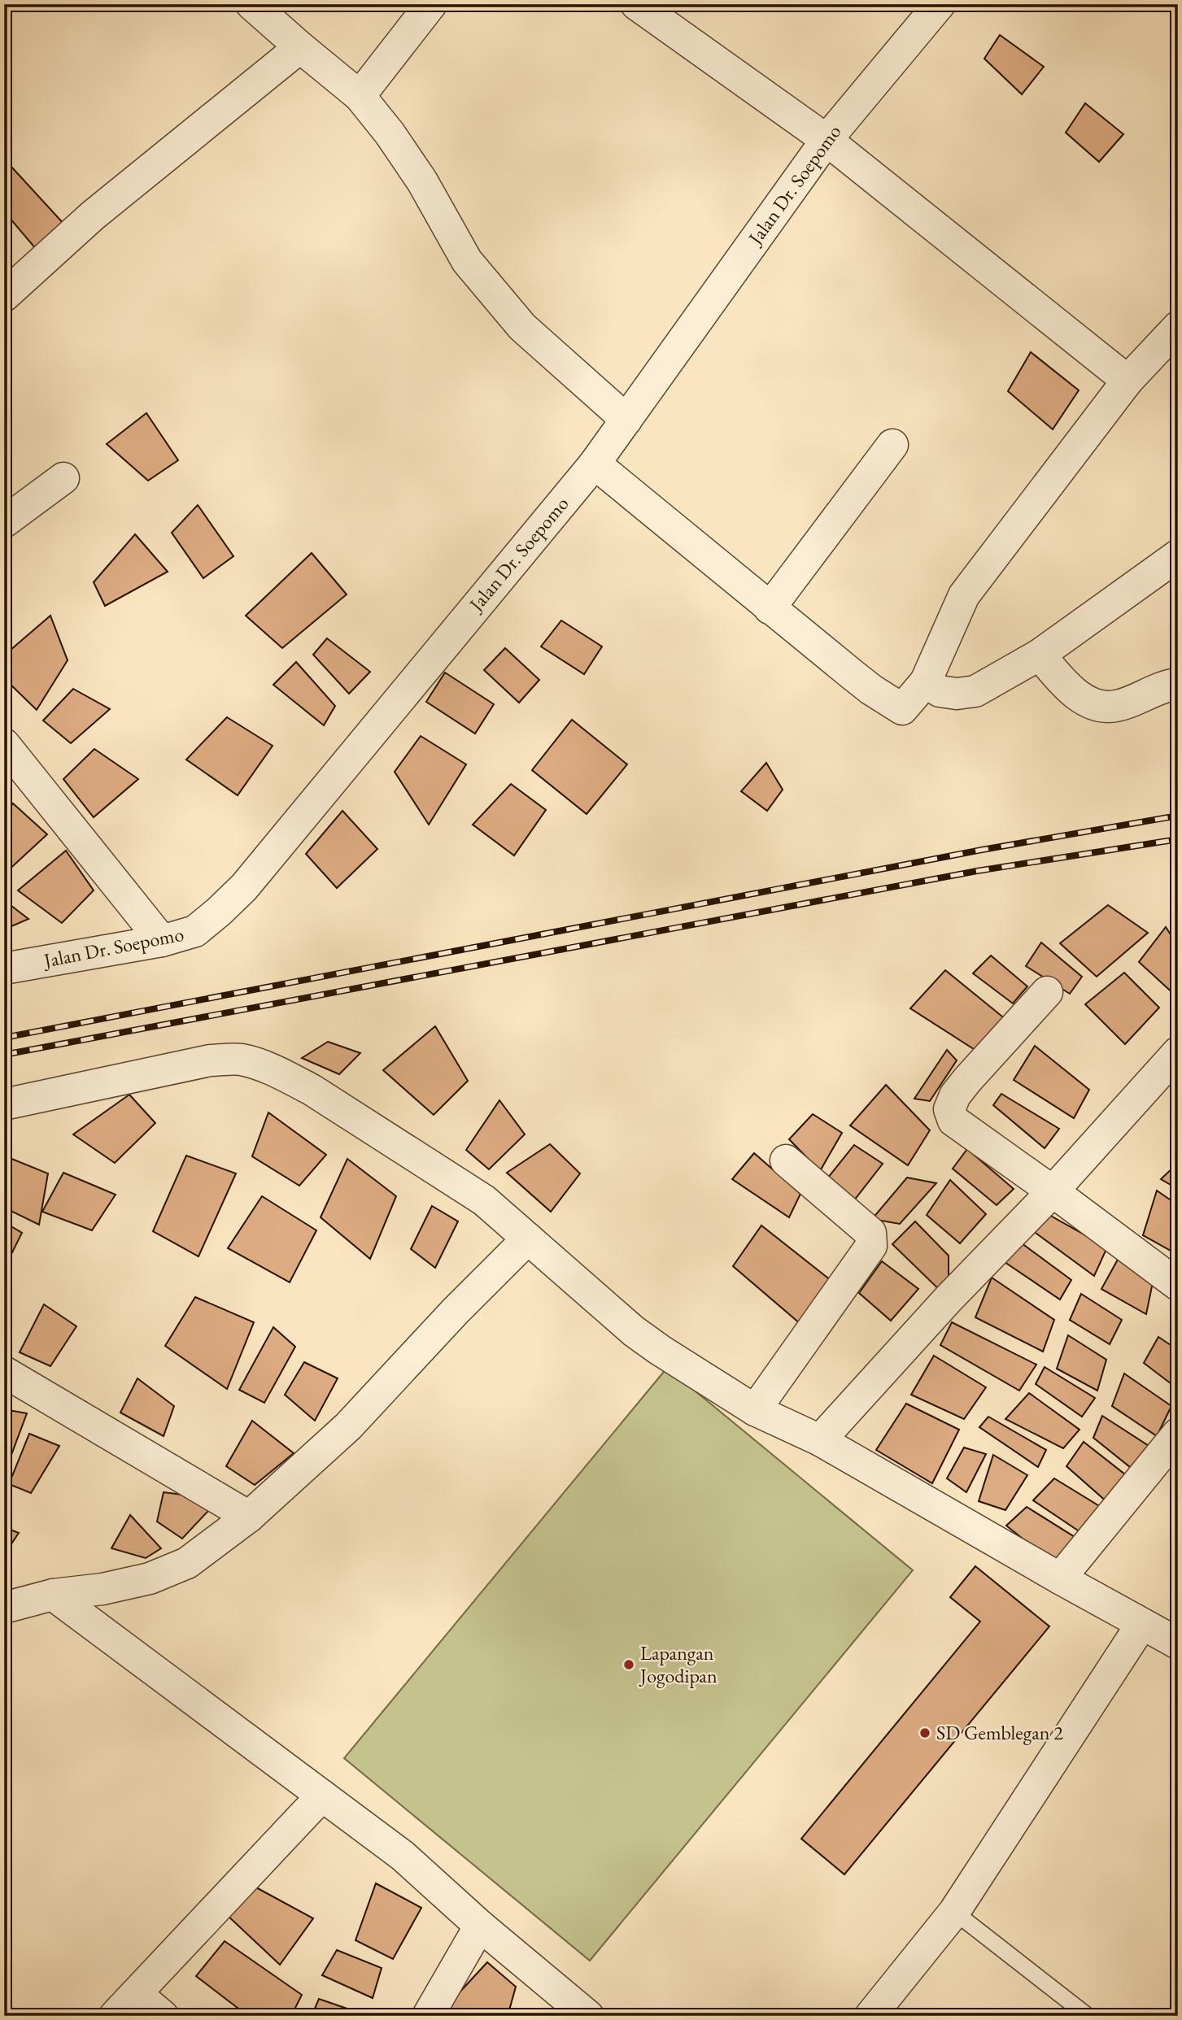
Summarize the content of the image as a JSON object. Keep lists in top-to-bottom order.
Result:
{
  "streets": {
    "street": ["Jalan Dr. Soepomo"]
  },
  "places": ["Lapangan Jogodipan", "SD Gemblegan 2"]
}
